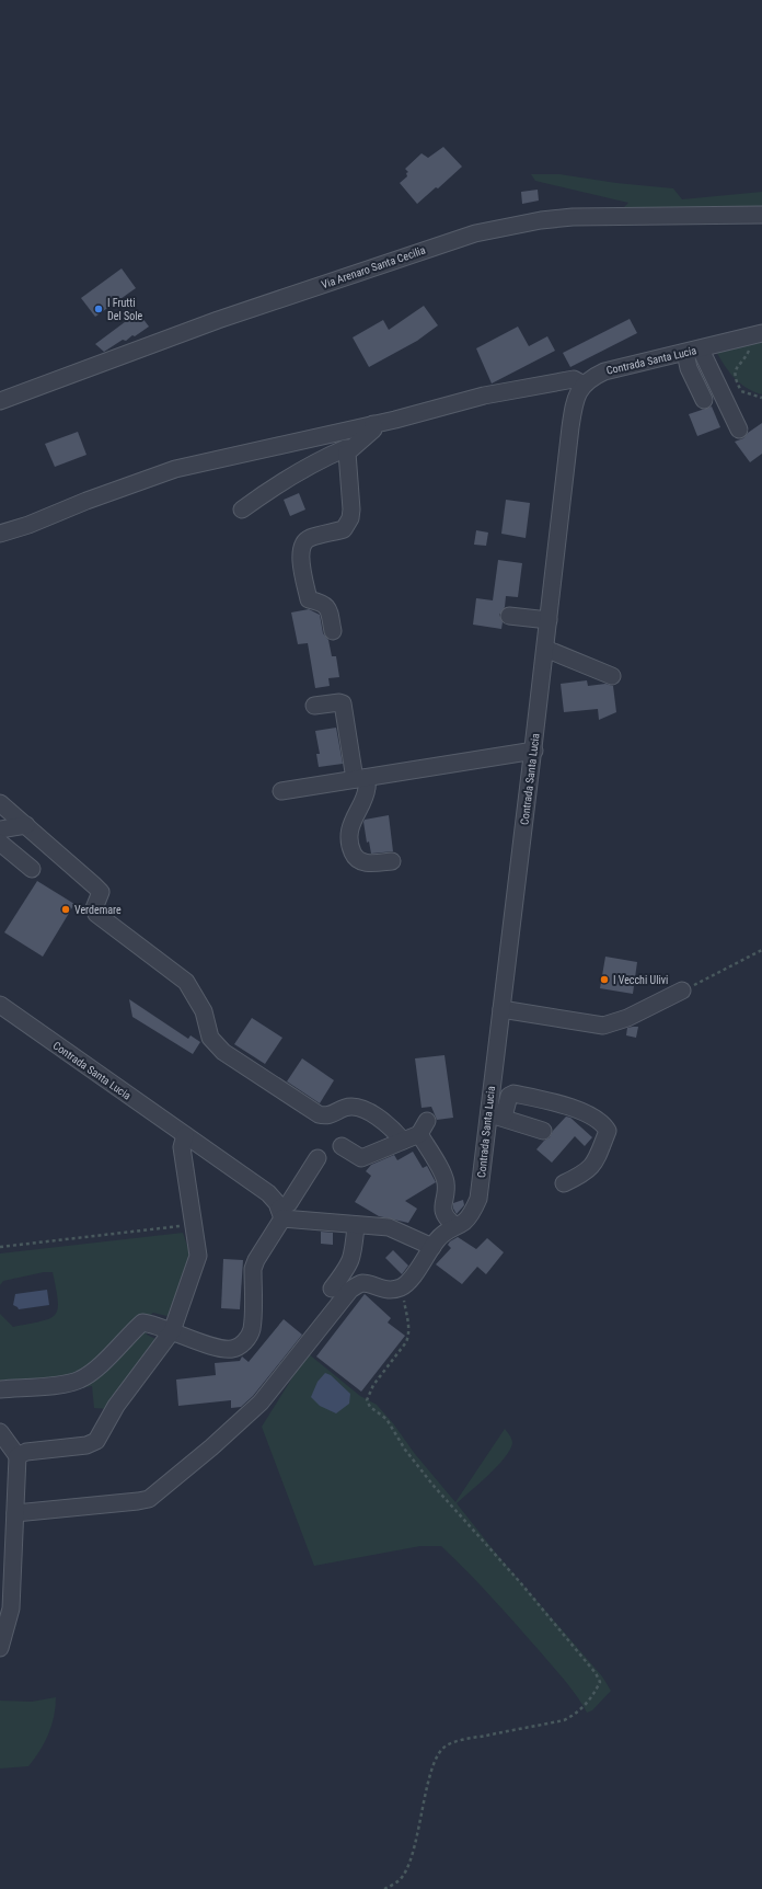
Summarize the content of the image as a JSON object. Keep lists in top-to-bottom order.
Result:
{
  "streets": {
    "street": ["Via Arenaro Santa Cecilia", "Contrada Santa Lucia"]
  },
  "places": ["I Frutti Del Sole", "Verdemare", "I Vecchi Ulivi"]
}
